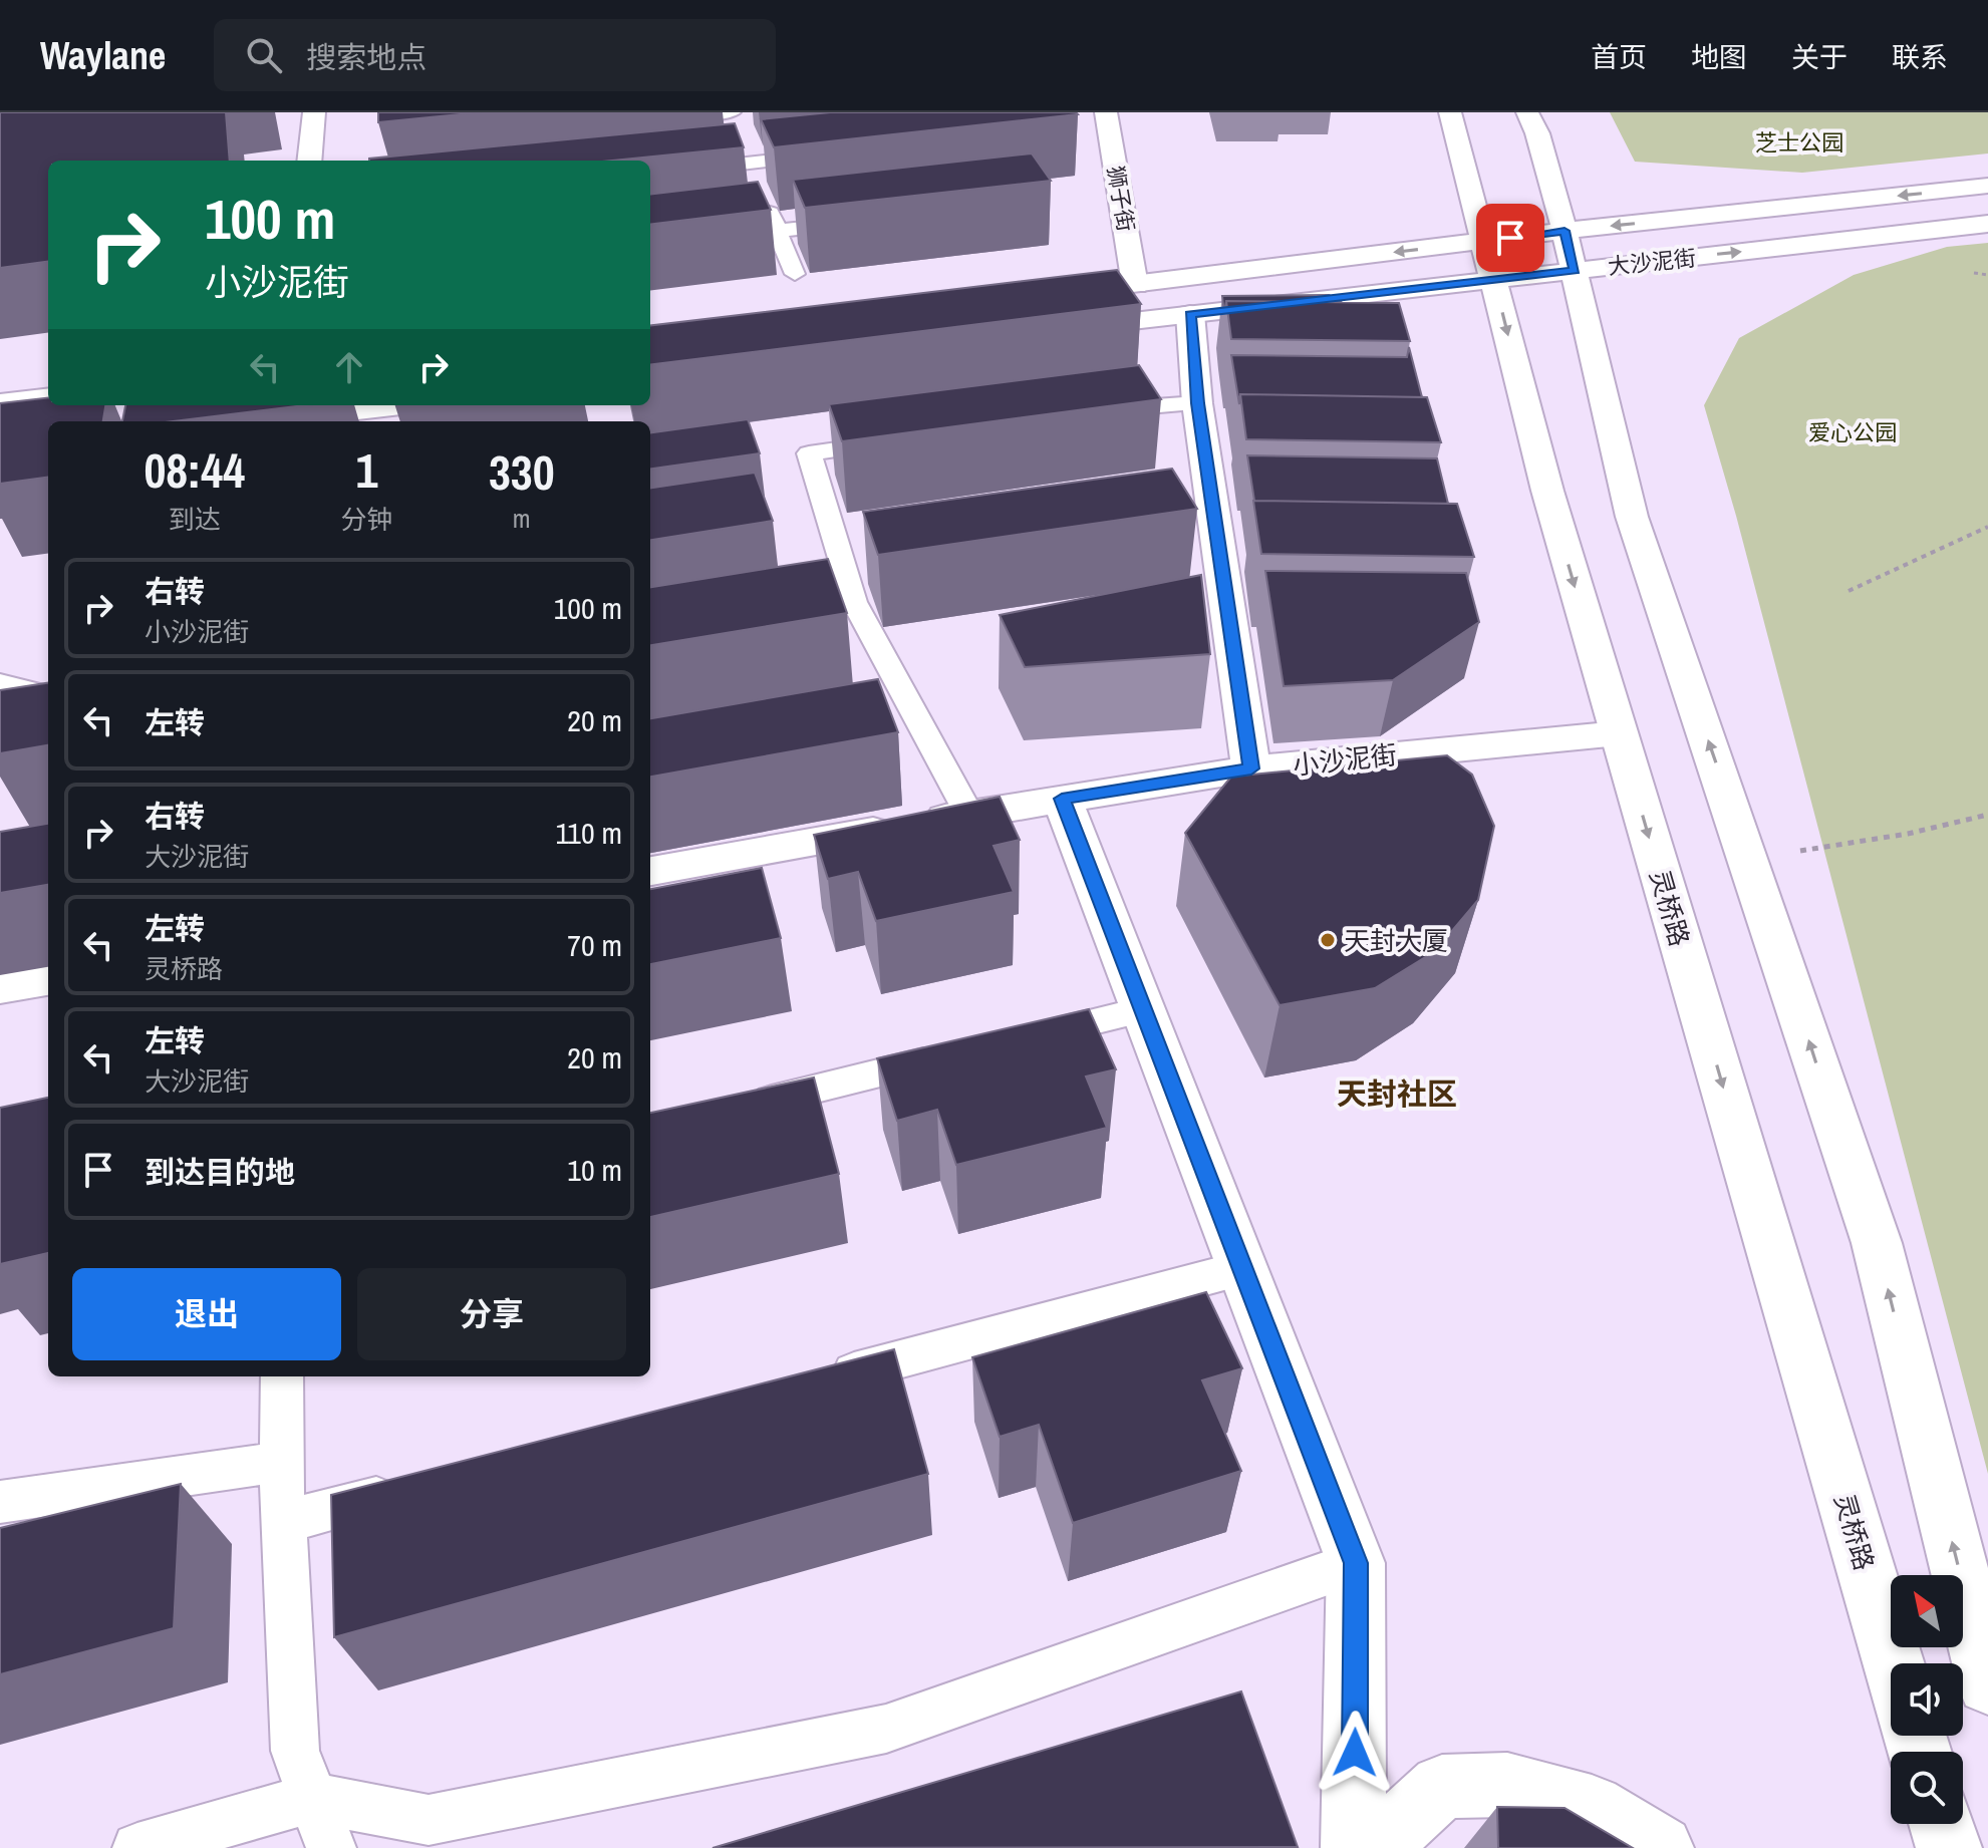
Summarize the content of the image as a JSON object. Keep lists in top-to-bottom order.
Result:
{
  "streets": {
    "main road": [
      "狮子街",
      "大沙泥街",
      "小沙泥街",
      "灵桥路"
    ]
  },
  "crossings": [
    ["狮子街", "大沙泥街"],
    ["大沙泥街", "灵桥路"],
    ["小沙泥街", "灵桥路"]
  ],
  "districts": ["天封社区"],
  "parks": ["芝士公园", "爱心公园"],
  "places": ["天封大厦"],
  "north": "top left",
  "page": {
    "header": "Waylane",
    "search": "搜索地点",
    "nav": [
      "首页",
      "地图",
      "关于",
      "联系"
    ],
    "turn": ["100 m", "小沙泥街"],
    "eta": [
      "08:44",
      "到达",
      "1",
      "分钟",
      "330",
      "m"
    ],
    "list": [
      {
        "name": "右转",
        "note": "小沙泥街",
        "value": "100 m"
      },
      {
        "name": "左转",
        "value": "20 m"
      },
      {
        "name": "右转",
        "note": "大沙泥街",
        "value": "110 m"
      },
      {
        "name": "左转",
        "note": "灵桥路",
        "value": "70 m"
      },
      {
        "name": "左转",
        "note": "大沙泥街",
        "value": "20 m"
      },
      {
        "name": "到达目的地",
        "value": "10 m"
      }
    ],
    "buttons": ["退出", "分享"]
  }
}
